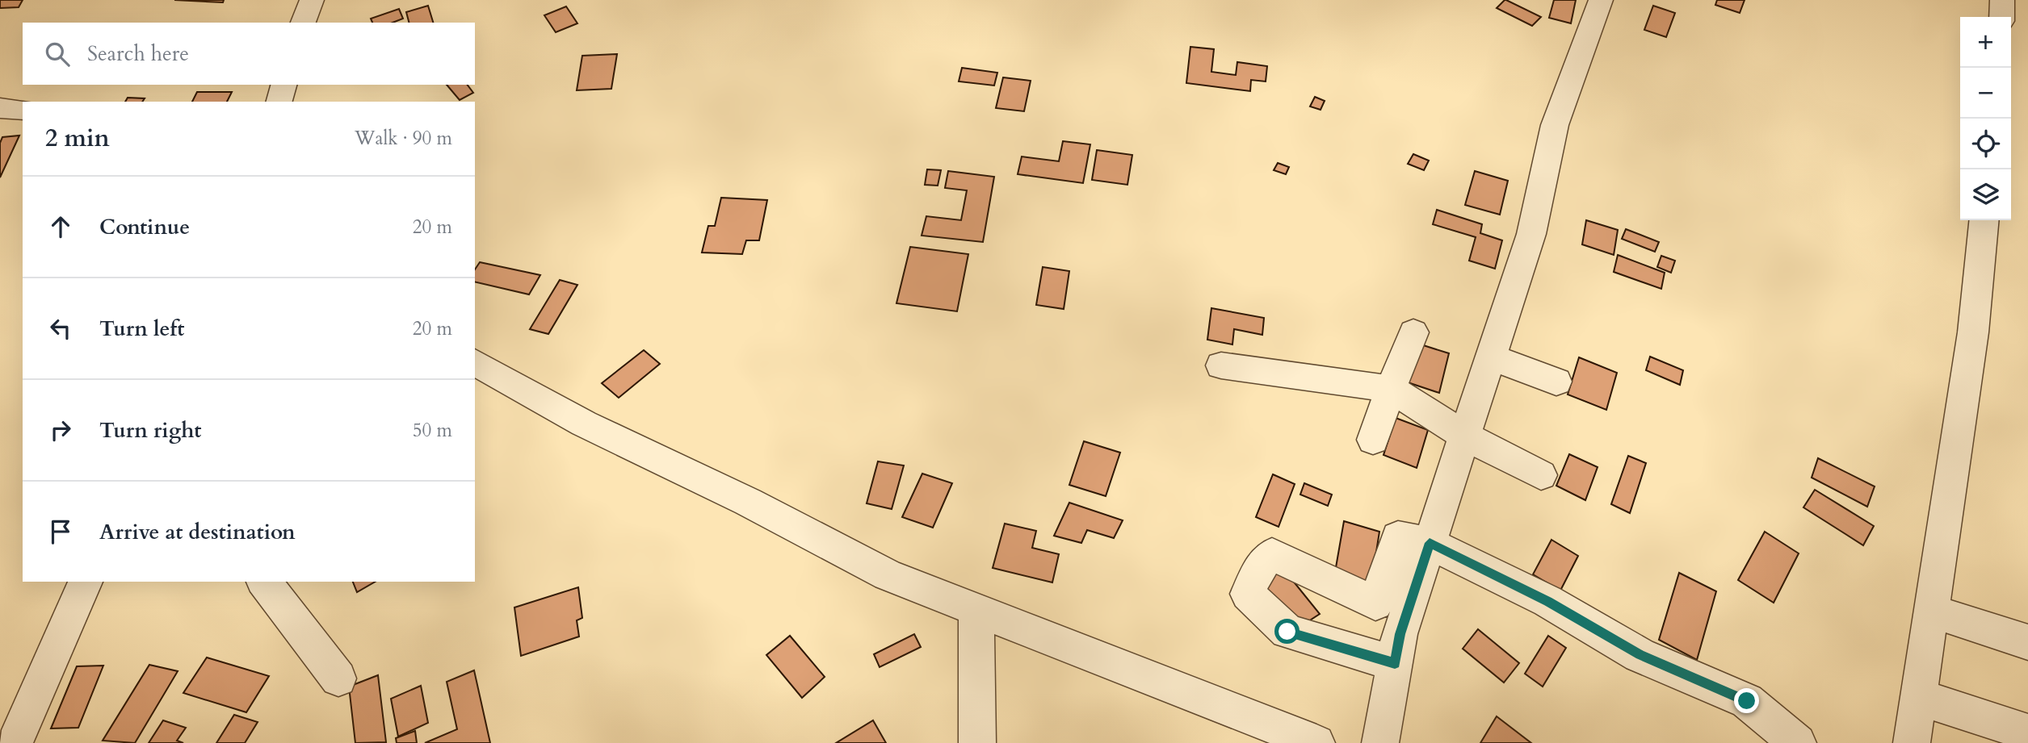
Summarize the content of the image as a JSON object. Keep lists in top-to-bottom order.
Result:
{
  "page": {
    "map_buttons": ["+", "−"],
    "search": "Search here",
    "heading": ["2 min", "Walk · 90 m"],
    "list": [
      ["Continue", "20 m"],
      ["Turn left", "20 m"],
      ["Turn right", "50 m"],
      "Arrive at destination"
    ]
  }
}
